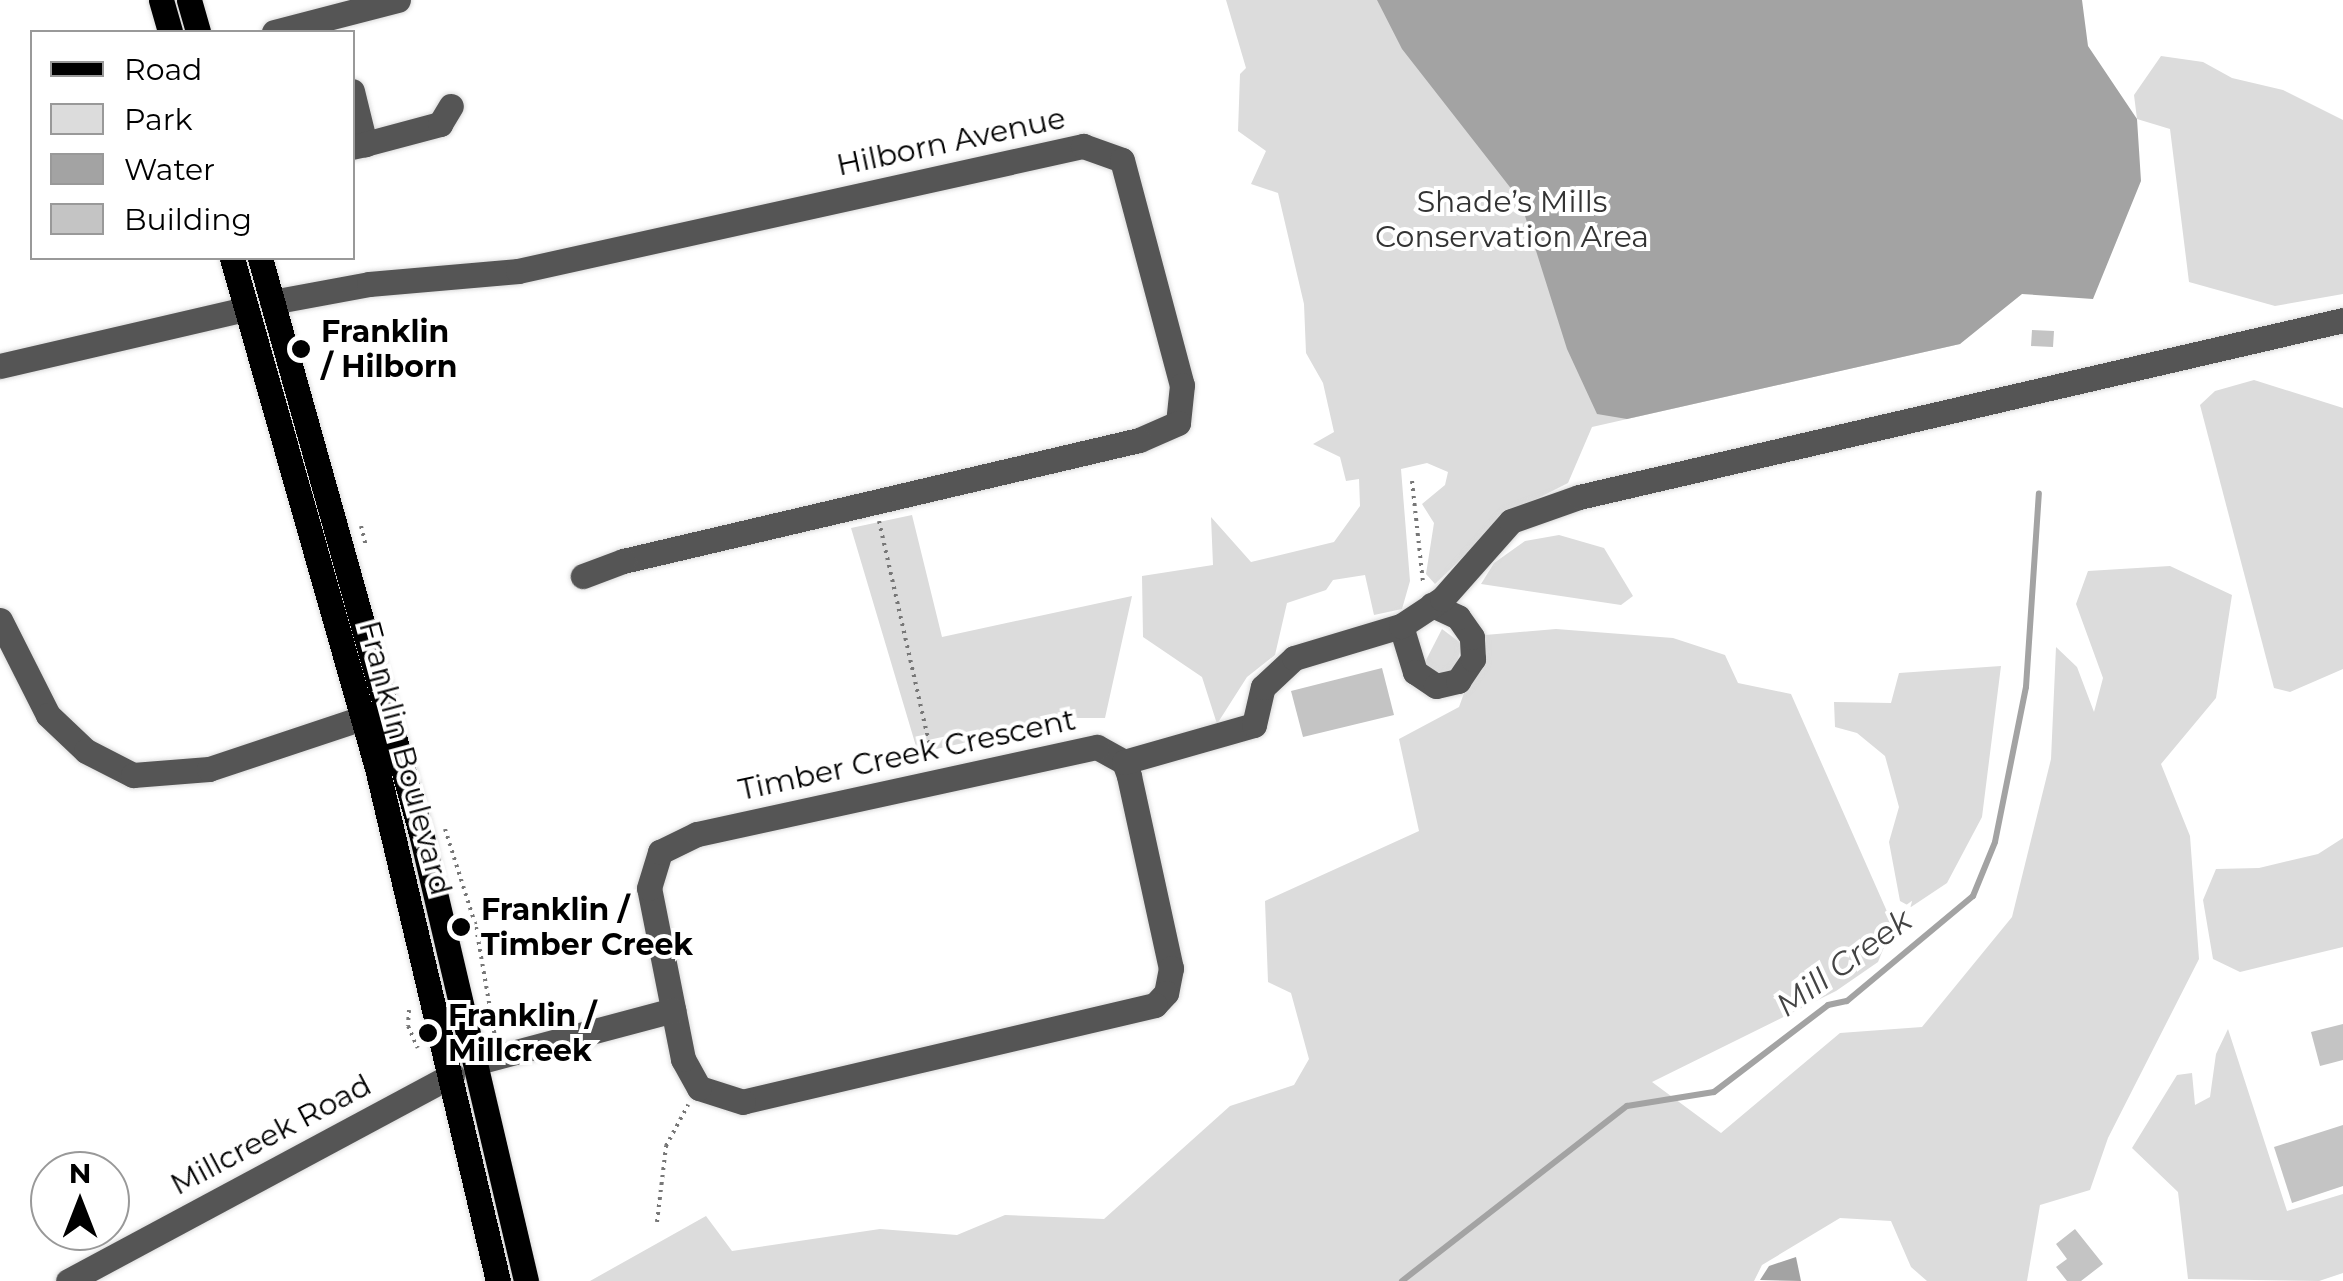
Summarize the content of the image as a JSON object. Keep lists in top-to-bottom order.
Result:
{
  "streets": {
    "main road": ["Franklin Boulevard"],
    "street": ["Hilborn Avenue", "Timber Creek Crescent", "Millcreek Road"]
  },
  "crossings": [
    ["Hilborn Avenue", "Franklin Boulevard"],
    ["Franklin Boulevard", "Millcreek Road"]
  ],
  "water": ["Mill Creek"],
  "parks": ["Shade’s Mills Conservation Area"],
  "places": ["Franklin / Hilborn", "Franklin / Timber Creek", "Franklin / Millcreek"],
  "legend": [
    "Road",
    "Park",
    "Water",
    "Building"
  ],
  "north": "top"
}
